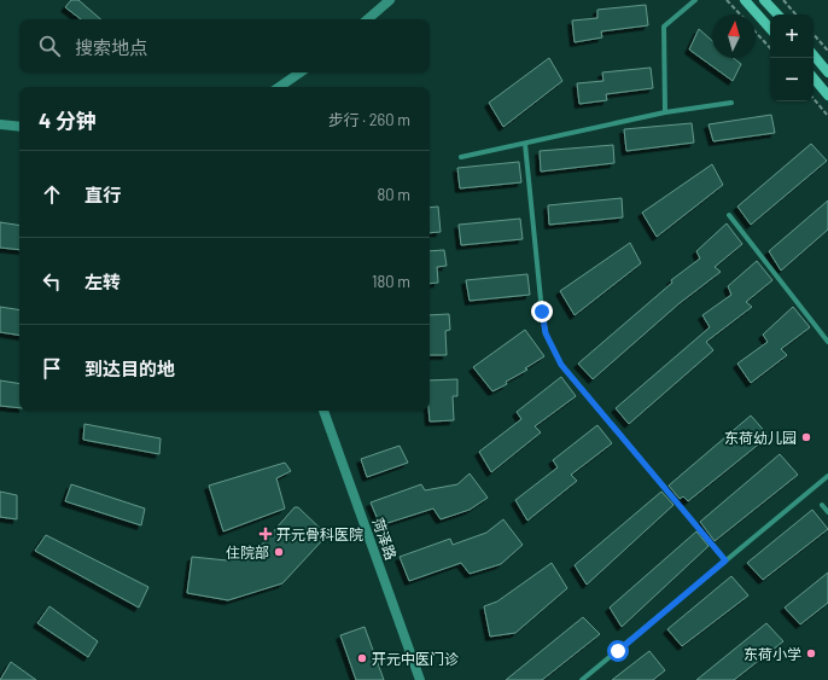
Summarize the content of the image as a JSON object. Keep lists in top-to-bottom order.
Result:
{
  "streets": {
    "street": ["菏泽路"]
  },
  "places": {
    "other": [
      "东荷幼儿园",
      "住院部",
      "东荷小学",
      "开元中医门诊"
    ],
    "health": ["开元骨科医院"]
  },
  "north": "top",
  "page": {
    "map_buttons": ["+", "−"],
    "search": "搜索地点",
    "heading": ["4 分钟", "步行 · 260 m"],
    "list": [
      ["直行", "80 m"],
      ["左转", "180 m"],
      "到达目的地"
    ]
  }
}
